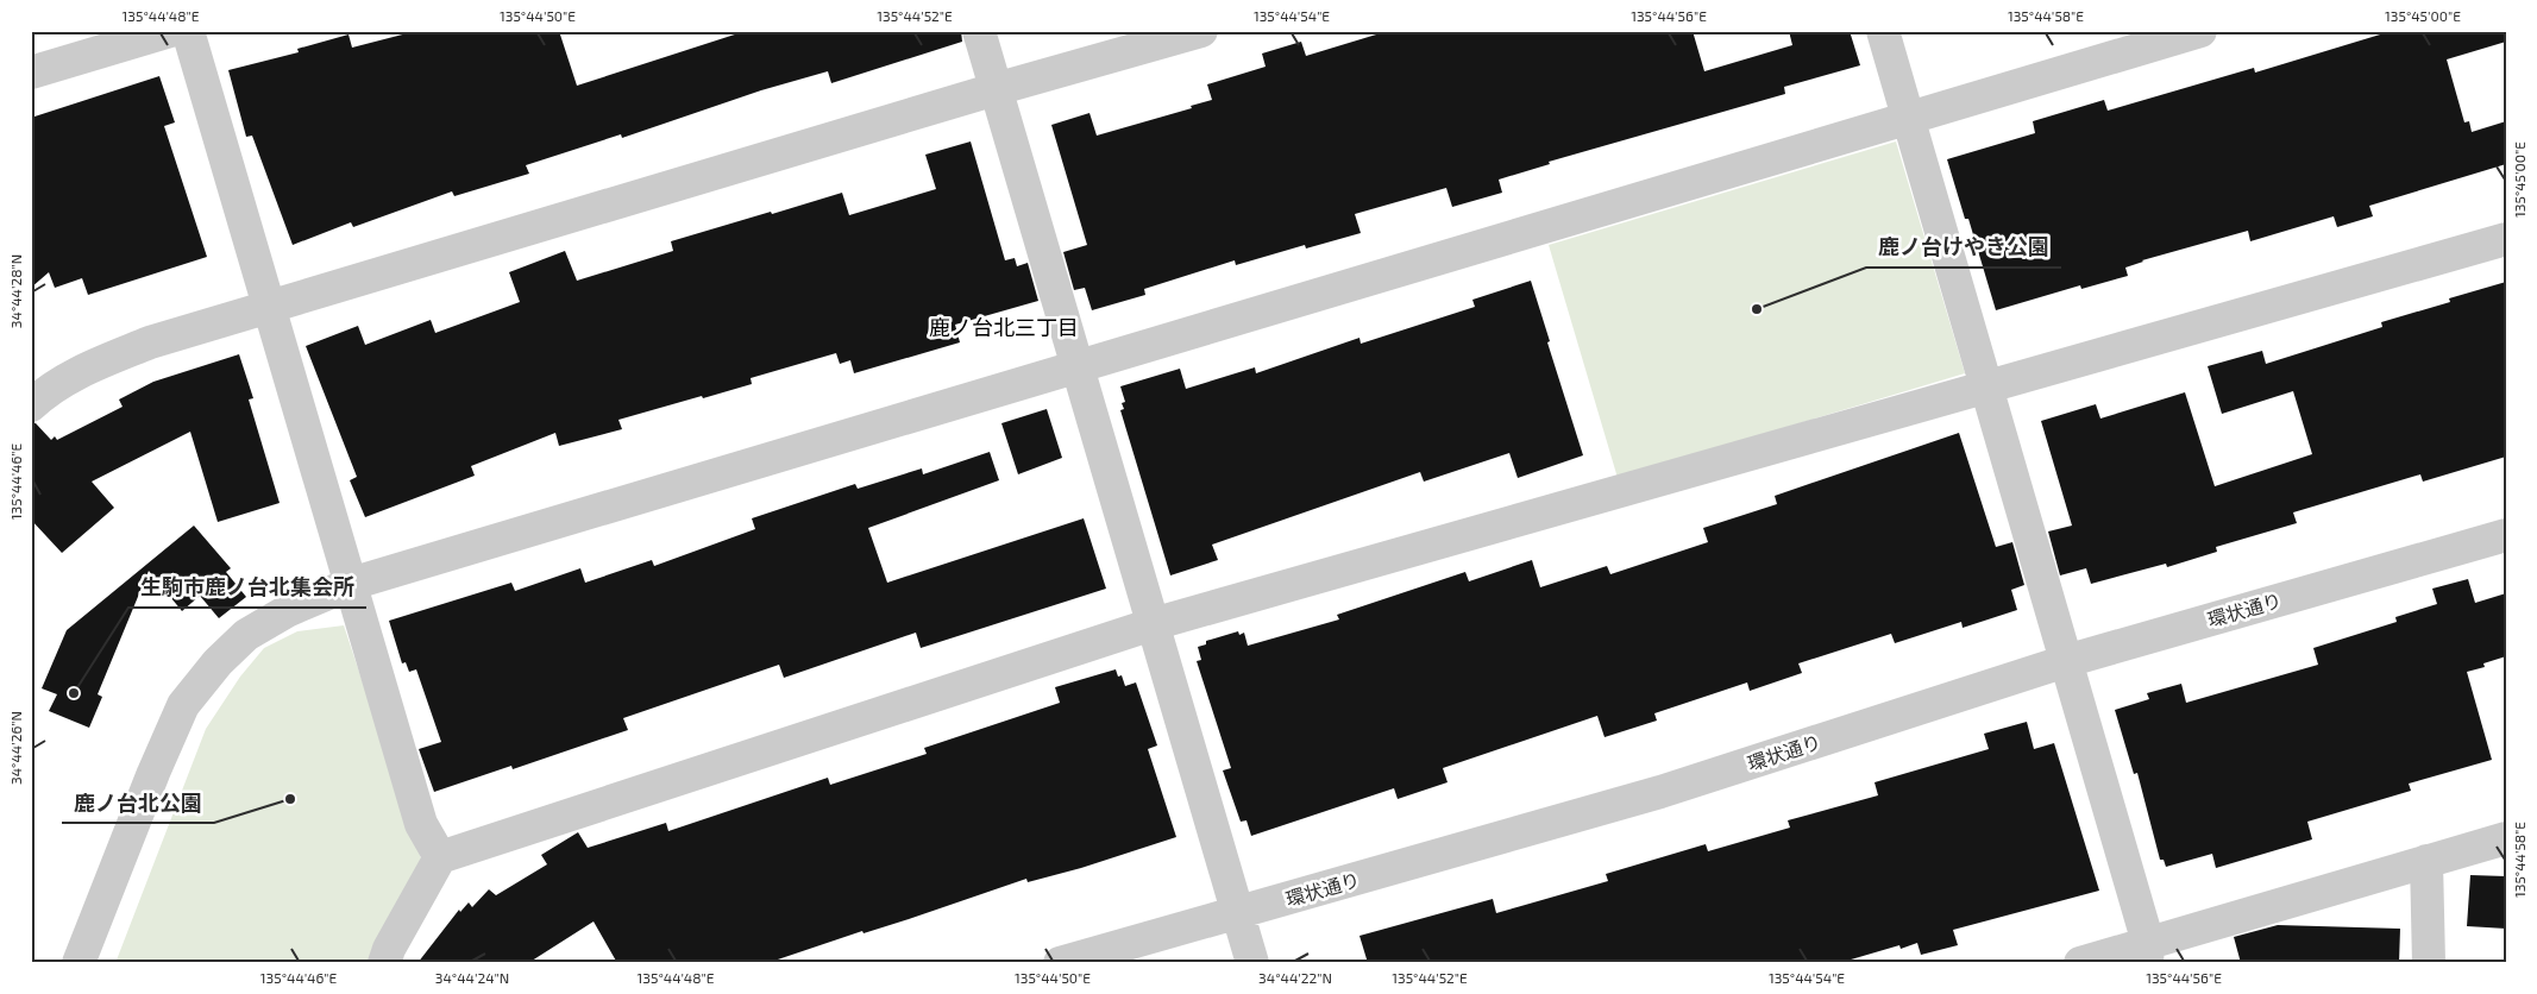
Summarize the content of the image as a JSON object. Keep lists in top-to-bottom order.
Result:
{
  "streets": {
    "street": ["環状通り"]
  },
  "districts": ["鹿ノ台北三丁目"],
  "places": ["鹿ノ台けやき公園", "生駒市鹿ノ台北集会所", "鹿ノ台北公園"],
  "coordinates": [
    "135°44'48\"E",
    "135°44'50\"E",
    "135°44'52\"E",
    "135°44'54\"E",
    "135°44'56\"E",
    "135°44'58\"E",
    "135°45'00\"E",
    "34°44'28\"N",
    "135°44'46\"E",
    "34°44'26\"N",
    "34°44'24\"N",
    "34°44'22\"N"
  ]
}
